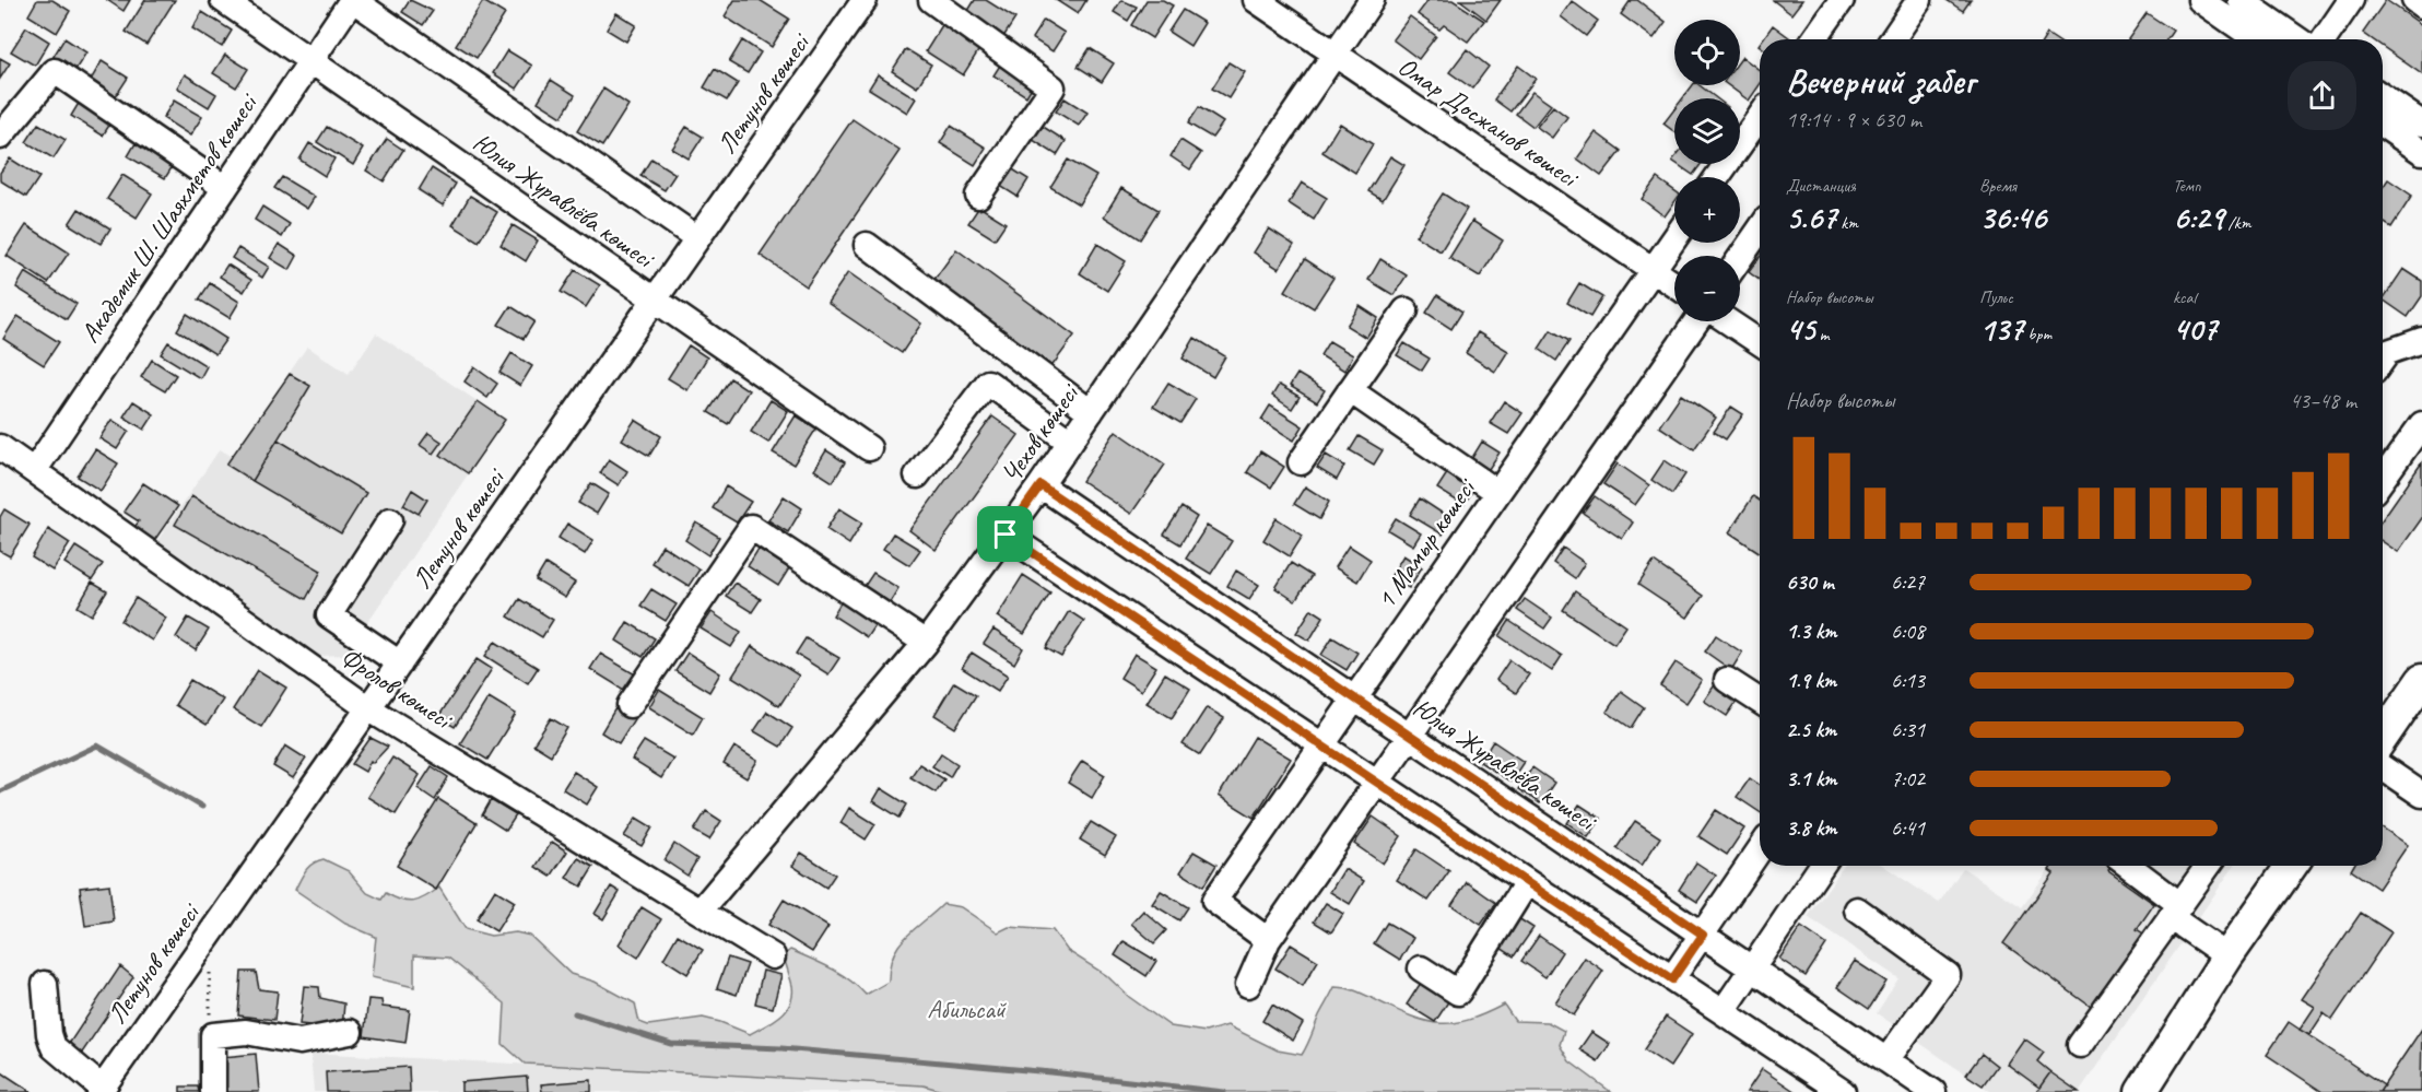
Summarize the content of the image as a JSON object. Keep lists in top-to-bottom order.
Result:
{
  "streets": {
    "street": [
      "Летунов көшесі",
      "Омар Досжанов көшесі",
      "Юлия Журавлёва көшесі",
      "Академик Ш. Шаяхметов көшесі",
      "Чехов көшесі",
      "1 Мамыр көшесі",
      "Фролов көшесі"
    ]
  },
  "crossings": [
    ["Летунов көшесі", "Юлия Журавлёва көшесі"],
    ["Летунов көшесі", "Фролов көшесі"],
    ["Омар Досжанов көшесі", "Чехов көшесі"],
    ["Омар Досжанов көшесі", "1 Мамыр көшесі"],
    ["Юлия Журавлёва көшесі", "Академик Ш. Шаяхметов көшесі"],
    ["Юлия Журавлёва көшесі", "Чехов көшесі"],
    ["Юлия Журавлёва көшесі", "1 Мамыр көшесі"],
    ["Академик Ш. Шаяхметов көшесі", "Фролов көшесі"],
    ["Чехов көшесі", "Фролов көшесі"]
  ],
  "parks": ["Абильсай"],
  "page": {
    "map_buttons": ["+", "−"],
    "heading": ["Вечерний забег", "19:14 · 9 × 630 m"],
    "stats": [
      ["Дистанция", "5.67 km"],
      ["Время", "36:46"],
      ["Темп", "6:29 /km"],
      ["Набор высоты", "45 m"],
      ["Пульс", "137 bpm"],
      ["kcal", "407"]
    ],
    "chart": ["Набор высоты", "43–48 m"],
    "list": [
      {
        "name": "630 m",
        "note": "6:27"
      },
      {
        "name": "1.3 km",
        "note": "6:08"
      },
      {
        "name": "1.9 km",
        "note": "6:13"
      },
      {
        "name": "2.5 km",
        "note": "6:31"
      },
      {
        "name": "3.1 km",
        "note": "7:02"
      },
      {
        "name": "3.8 km",
        "note": "6:41"
      }
    ]
  }
}
